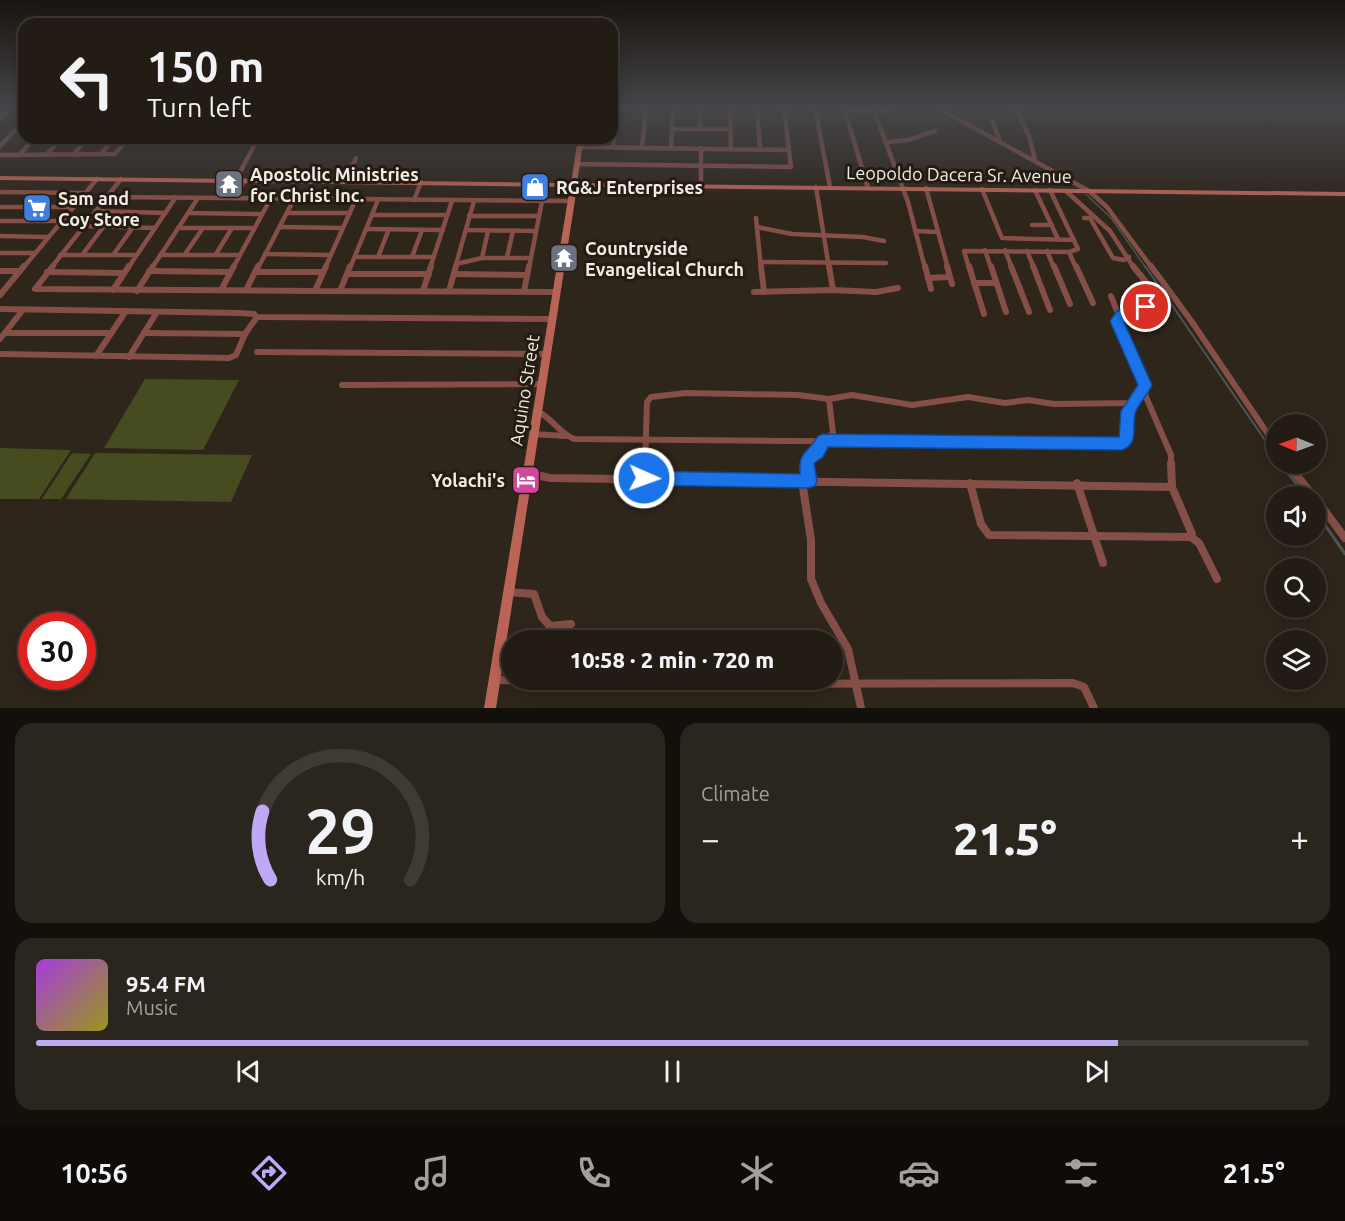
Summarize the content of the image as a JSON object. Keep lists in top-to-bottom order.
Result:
{
  "streets": {
    "main road": ["Leopoldo Dacera Sr. Avenue", "Aquino Street"]
  },
  "crossings": [
    ["Leopoldo Dacera Sr. Avenue", "Aquino Street"]
  ],
  "places": {
    "temple": ["Apostolic Ministries for Christ Inc.", "Countryside Evangelical Church"],
    "shop": ["RG&J Enterprises"],
    "supermarket": ["Sam and Coy Store"],
    "hotel": ["Yolachi's"]
  },
  "north": "left",
  "page": {
    "turn": ["150 m", "Turn left"],
    "limit": "30",
    "trip": "10:58 · 2 min · 720 m",
    "tile": "Climate",
    "heat": ["−", "21.5°", "+"],
    "song": ["95.4 FM", "Music"],
    "tabs": ["10:56", "21.5°"],
    "gauge": ["29", "km/h"]
  }
}
